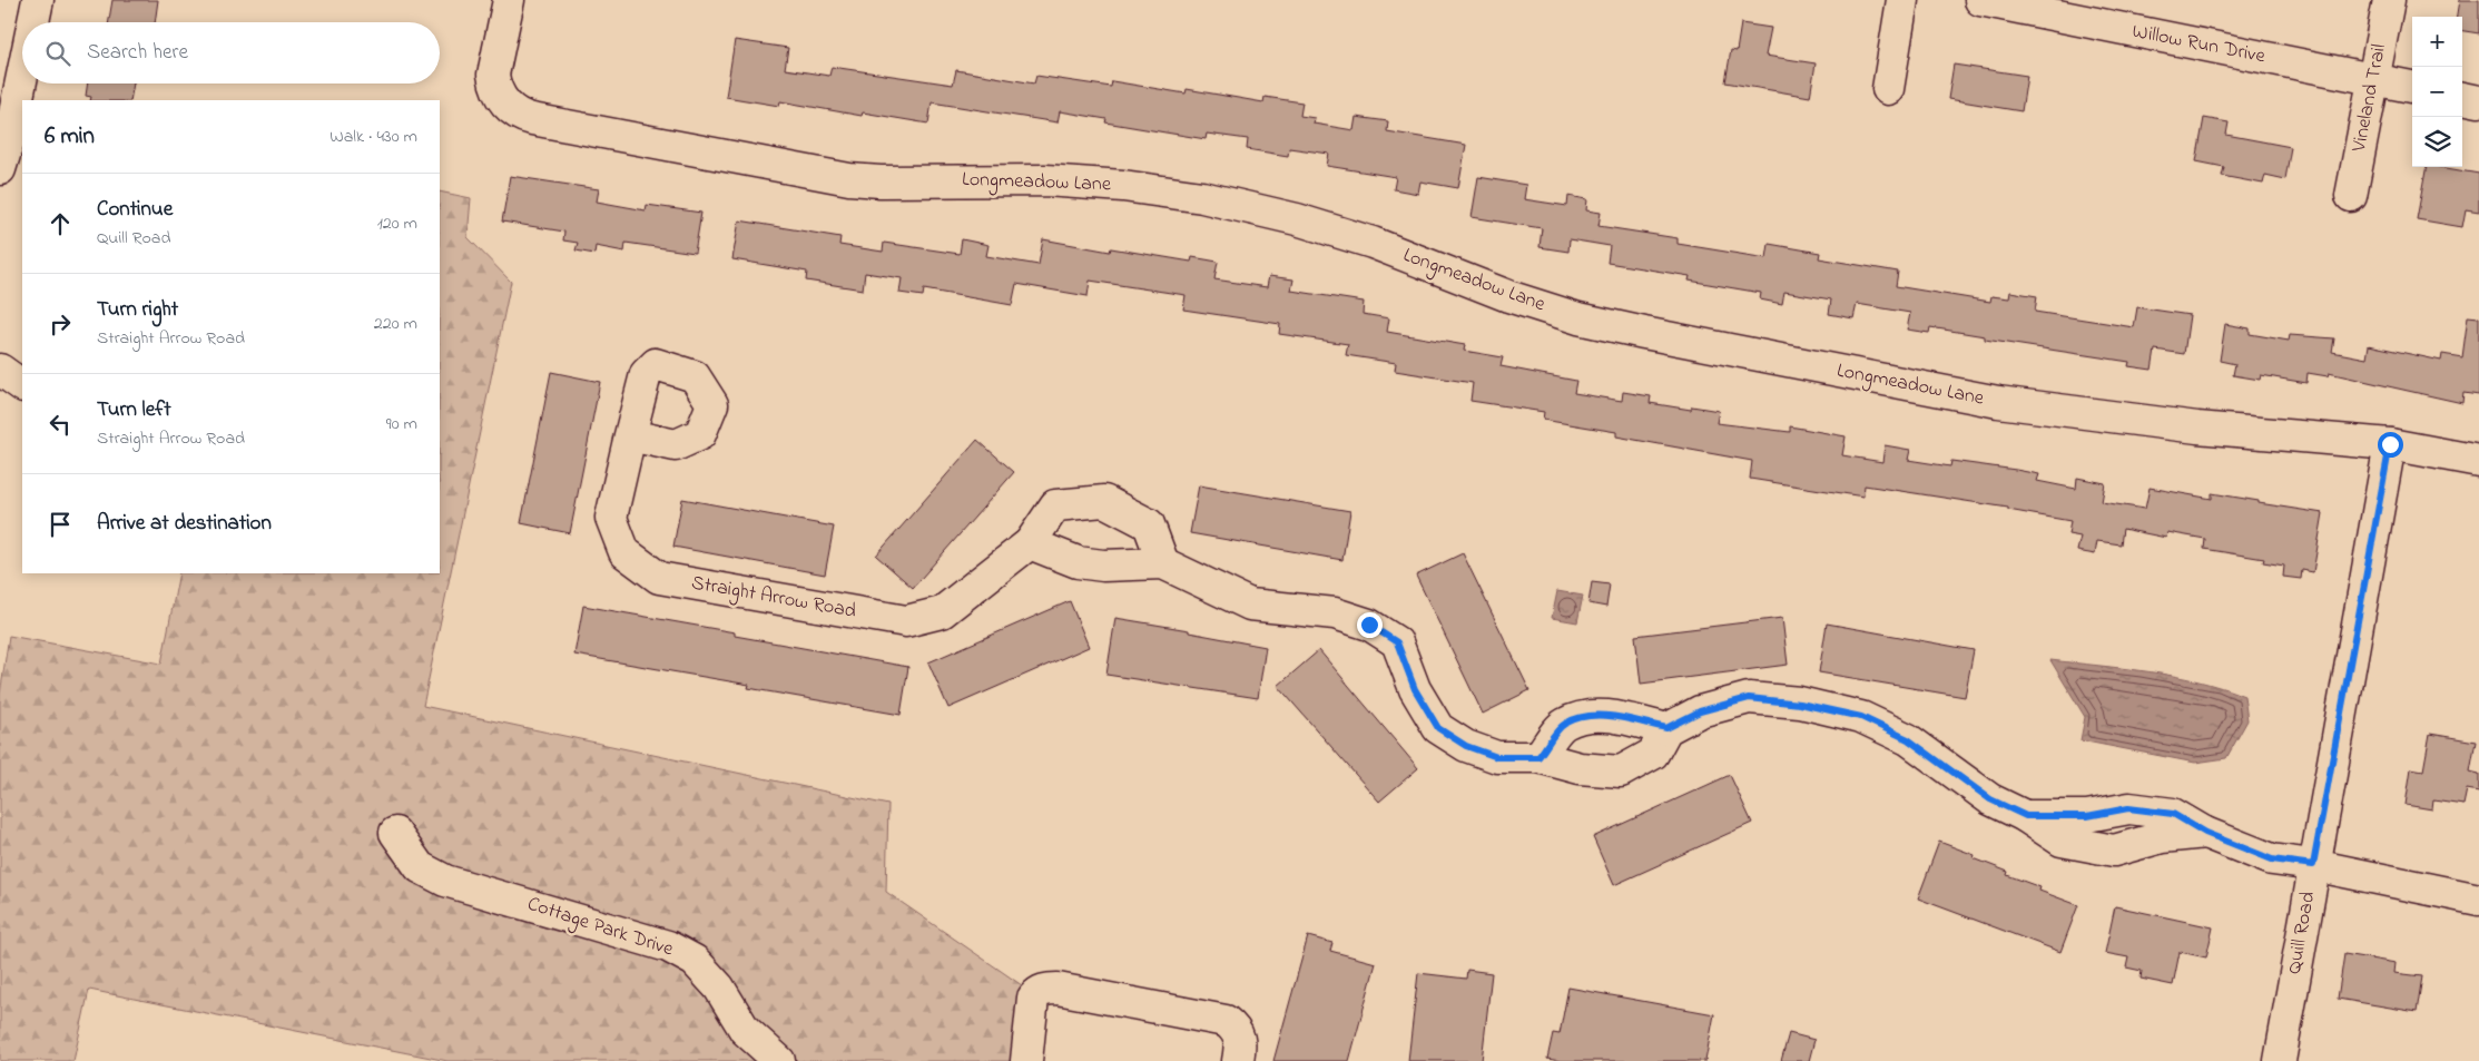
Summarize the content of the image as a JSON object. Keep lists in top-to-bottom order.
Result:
{
  "streets": {
    "street": [
      "Willow Run Drive",
      "Vineland Trail",
      "Longmeadow Lane",
      "Straight Arrow Road",
      "Cottage Park Drive",
      "Quill Road"
    ]
  },
  "crossings": [
    ["Willow Run Drive", "Vineland Trail"],
    ["Longmeadow Lane", "Quill Road"]
  ],
  "page": {
    "map_buttons": ["+", "−"],
    "search": "Search here",
    "heading": ["6 min", "Walk · 430 m"],
    "list": [
      ["Continue", "Quill Road", "120 m"],
      ["Turn right", "Straight Arrow Road", "220 m"],
      ["Turn left", "Straight Arrow Road", "90 m"],
      "Arrive at destination"
    ]
  }
}
